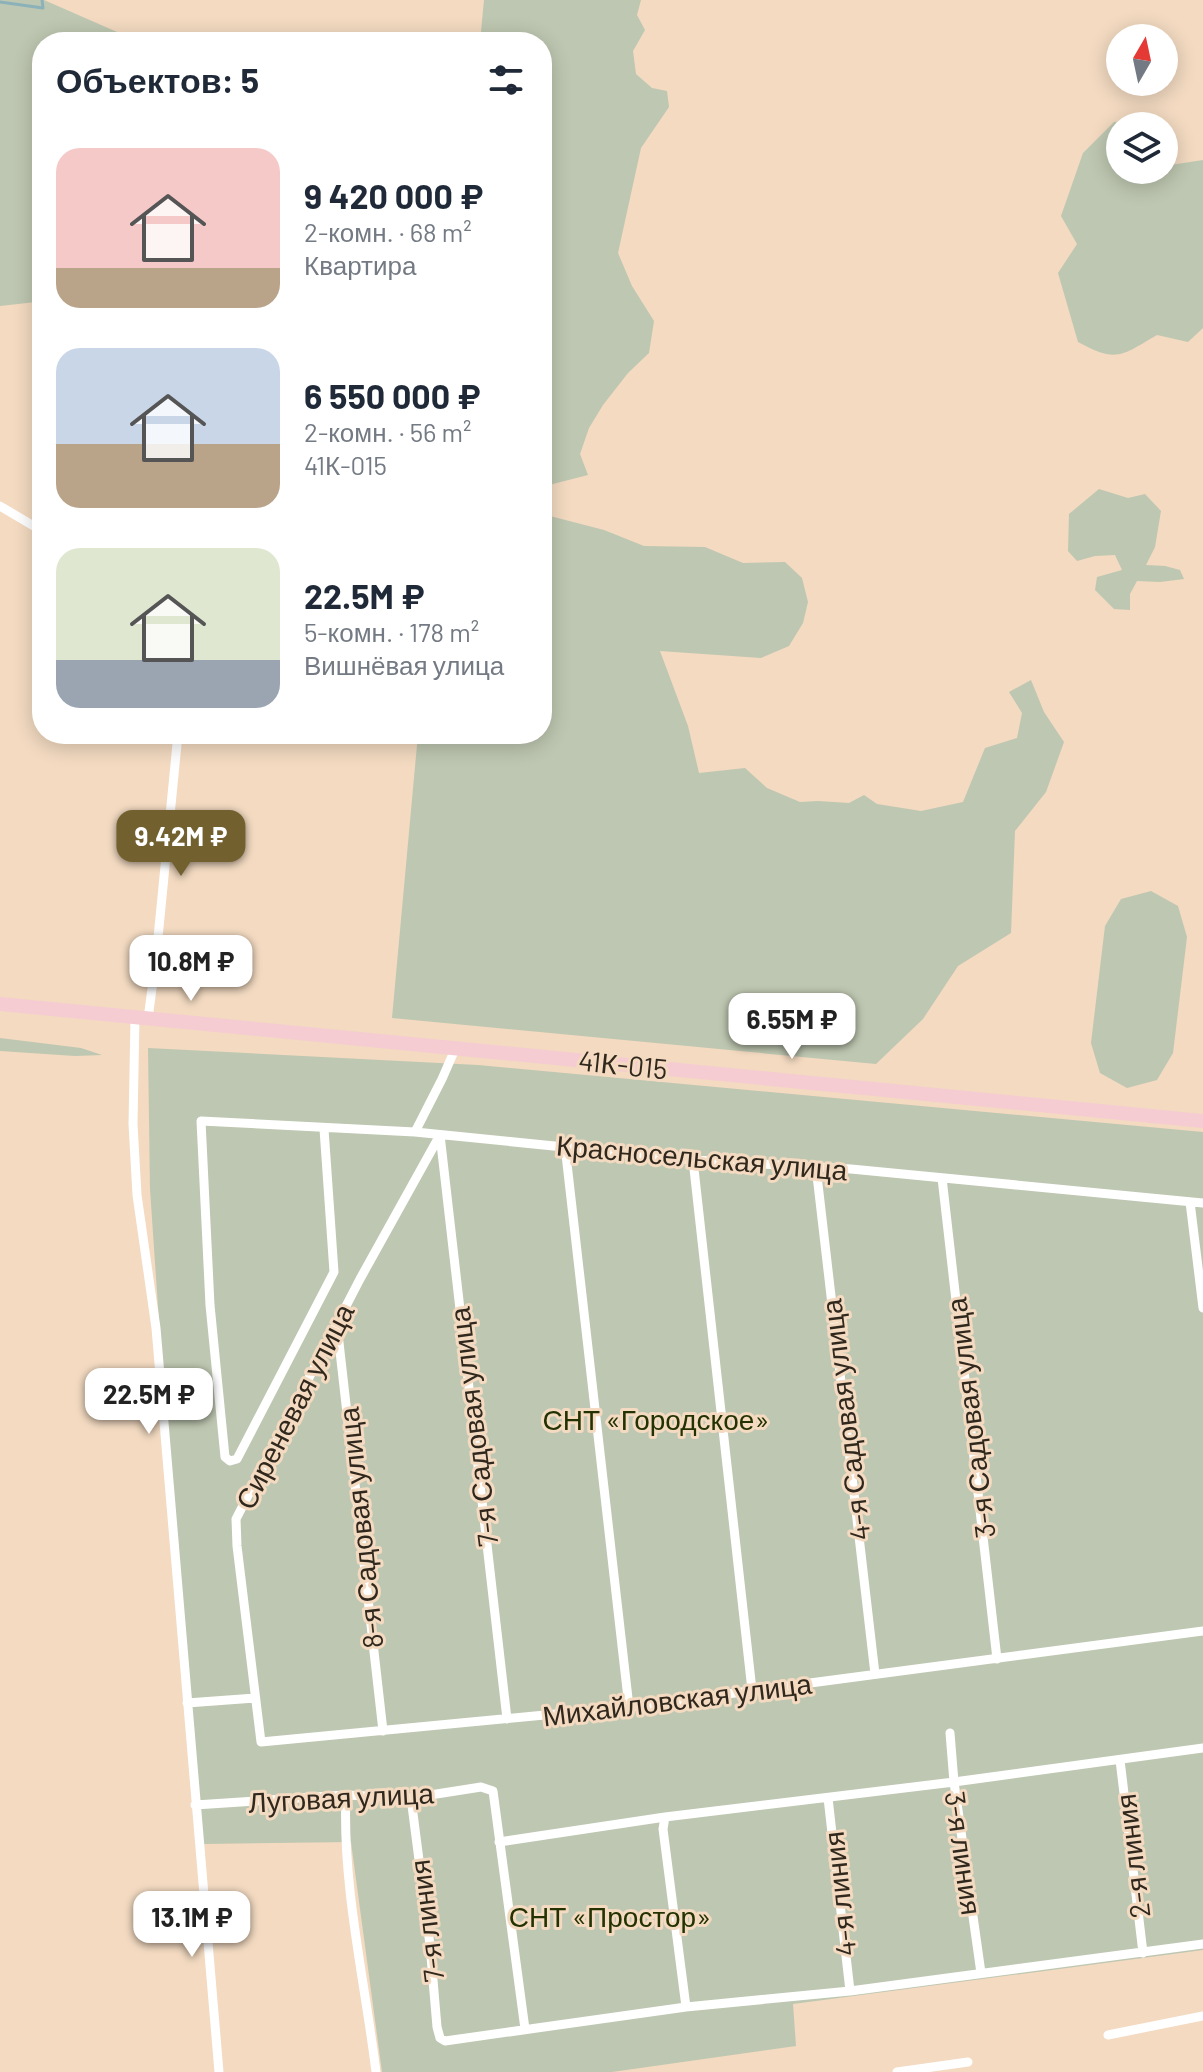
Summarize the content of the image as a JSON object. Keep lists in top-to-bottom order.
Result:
{
  "streets": {
    "main road": ["41К-015"],
    "street": [
      "Красносельская улица",
      "Сиреневая улица",
      "3-я Садовая улица",
      "4-я Садовая улица",
      "7-я Садовая улица",
      "8-я Садовая улица",
      "Михайловская улица",
      "Луговая улица",
      "3-я линия",
      "2-я линия",
      "4-я линия",
      "7-я линия"
    ]
  },
  "crossings": [
    ["Красносельская улица", "Сиреневая улица"],
    ["Красносельская улица", "3-я Садовая улица"],
    ["Красносельская улица", "4-я Садовая улица"],
    ["Красносельская улица", "7-я Садовая улица"],
    ["Сиреневая улица", "7-я Садовая улица"],
    ["Сиреневая улица", "8-я Садовая улица"],
    ["Сиреневая улица", "Михайловская улица"],
    ["3-я Садовая улица", "Михайловская улица"],
    ["4-я Садовая улица", "Михайловская улица"],
    ["7-я Садовая улица", "Михайловская улица"],
    ["8-я Садовая улица", "Михайловская улица"],
    ["Луговая улица", "7-я линия"]
  ],
  "parks": ["СНТ «Городское»", "СНТ «Простор»"],
  "north": "top",
  "page": {
    "heading": "Объектов: 5",
    "list": [
      {
        "name": "9 420 000 ₽",
        "note": "2-комн. · 68 m² · Квартира"
      },
      {
        "name": "6 550 000 ₽",
        "note": "2-комн. · 56 m² · 41К-015"
      },
      {
        "name": "22.5M ₽",
        "note": "5-комн. · 178 m² · Вишнёвая улица"
      }
    ],
    "price": [
      "9.42M ₽",
      "10.8M ₽",
      "6.55M ₽",
      "22.5M ₽",
      "13.1M ₽"
    ]
  }
}
